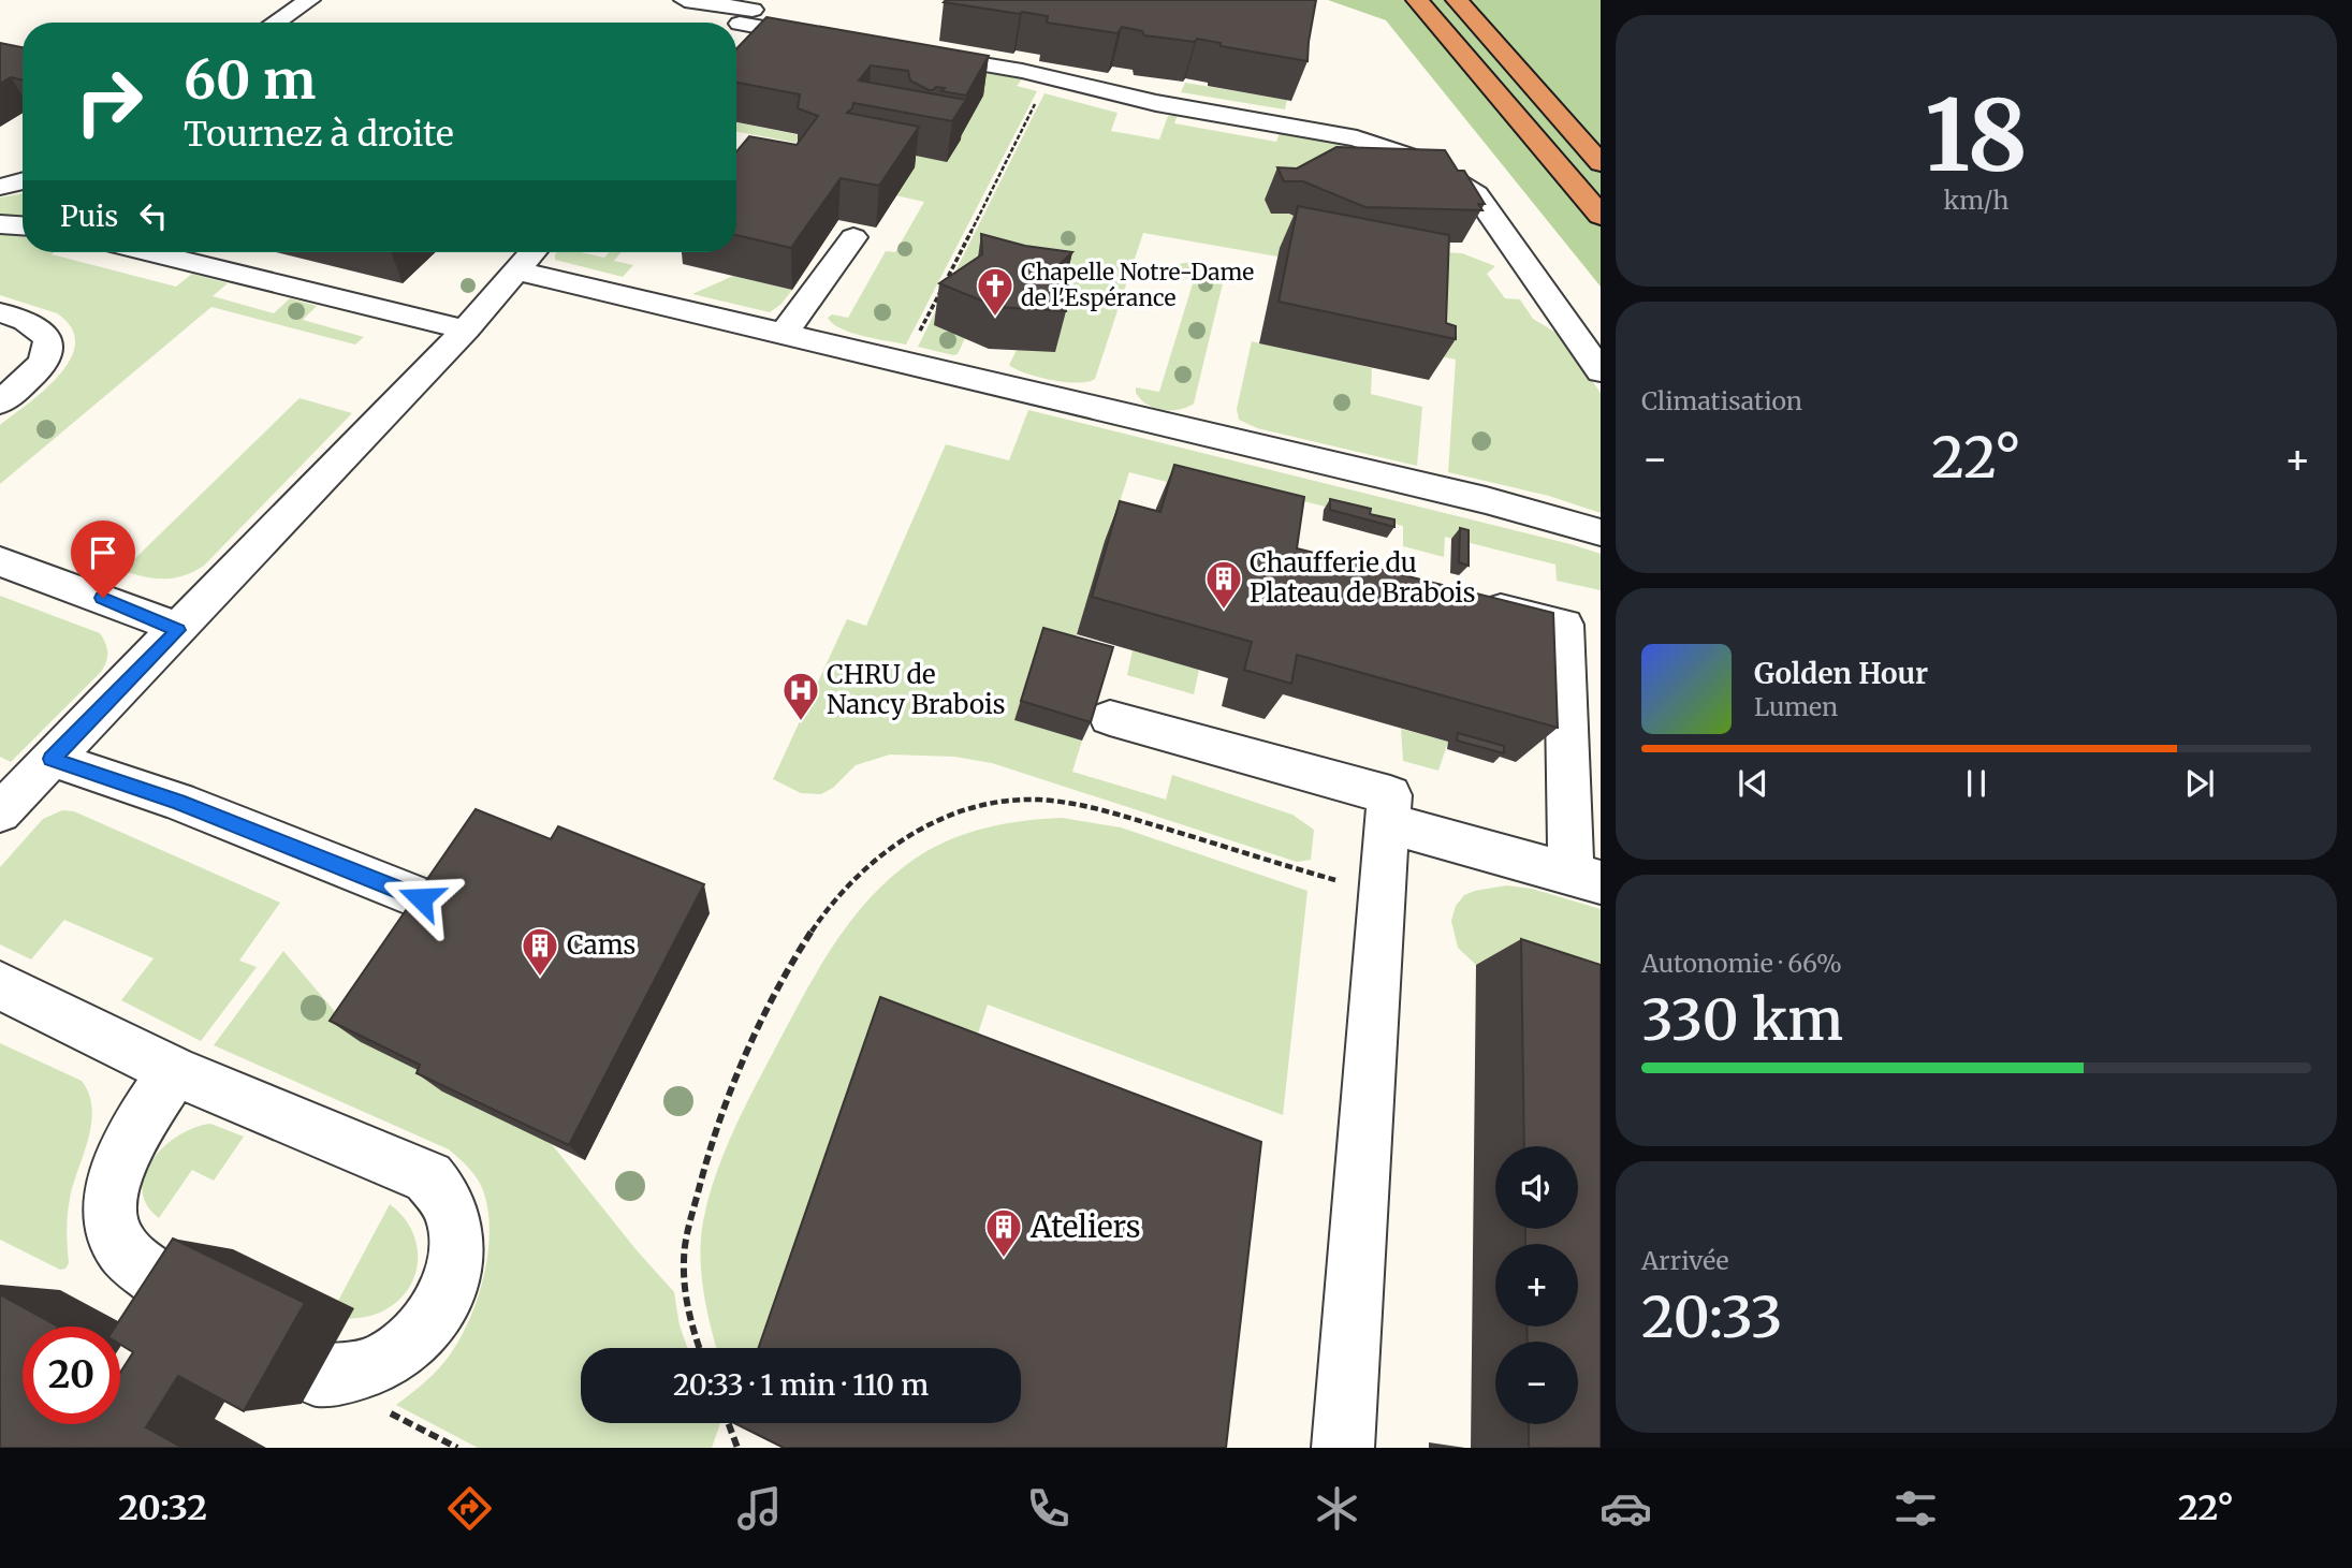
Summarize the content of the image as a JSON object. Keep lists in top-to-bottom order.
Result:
{
  "places": {
    "church": ["Chapelle Notre-Dame de l'Espérance"],
    "building": ["Chaufferie du Plateau de Brabois", "Cams", "Ateliers"],
    "hospital": ["CHRU de Nancy Brabois"]
  },
  "page": {
    "tile": [
      ["18", "km/h"],
      "Climatisation",
      ["Autonomie · 66%", "330 km"],
      ["Arrivée", "20:33"]
    ],
    "turn": ["60 m", "Tournez à droite"],
    "then": "Puis",
    "heat": ["−", "22°", "+"],
    "song": ["Golden Hour", "Lumen"],
    "map_buttons": ["+", "−"],
    "limit": "20",
    "trip": "20:33 · 1 min · 110 m",
    "tabs": ["20:32", "22°"]
  }
}
